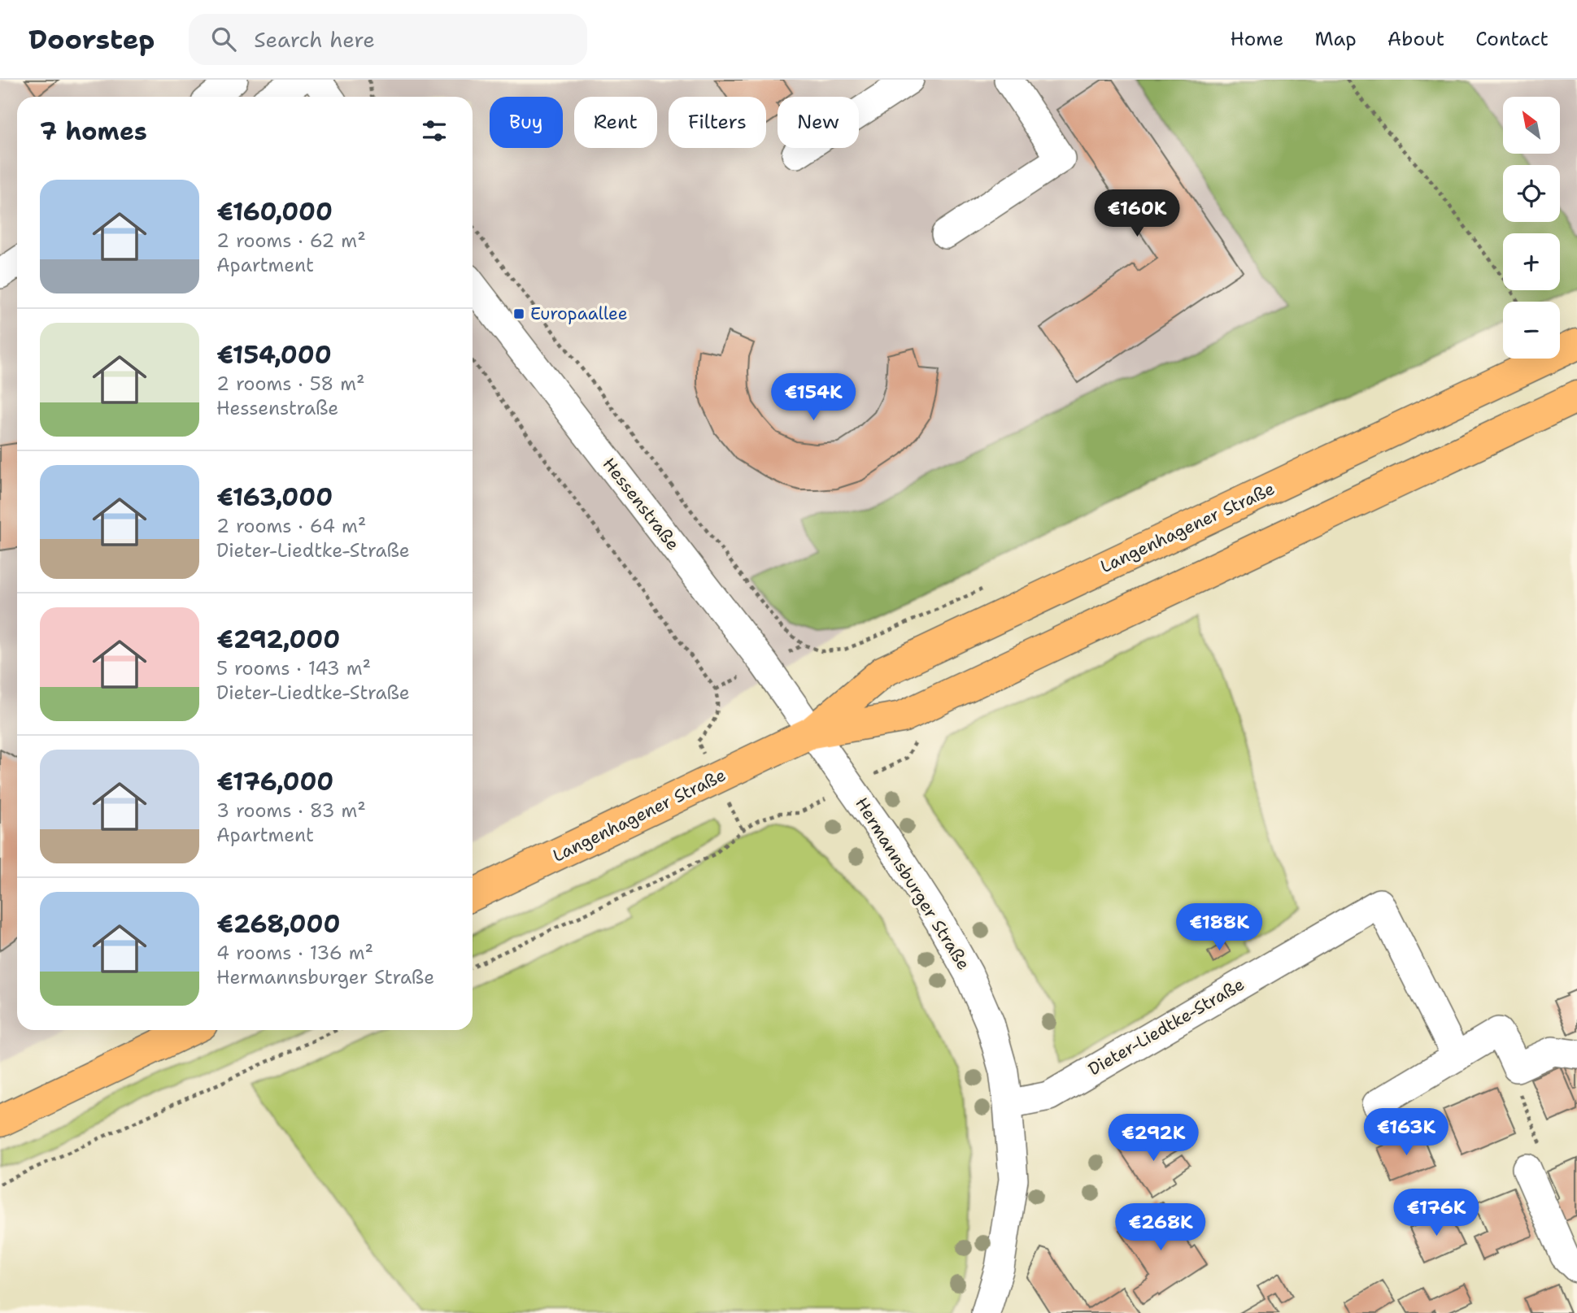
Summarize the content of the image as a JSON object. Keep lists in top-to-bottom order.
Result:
{
  "streets": {
    "main road": ["Langenhagener Straße"],
    "street": ["Hessenstraße", "Hermannsburger Straße", "Dieter-Liedtke-Straße"]
  },
  "crossings": [
    ["Hessenstraße", "Langenhagener Straße"],
    ["Hessenstraße", "Hermannsburger Straße"],
    ["Langenhagener Straße", "Hermannsburger Straße"],
    ["Hermannsburger Straße", "Dieter-Liedtke-Straße"]
  ],
  "places": {
    "transit": ["Europaallee"]
  },
  "north": "top left",
  "page": {
    "header": "Doorstep",
    "search": "Search here",
    "nav": [
      "Home",
      "Map",
      "About",
      "Contact"
    ],
    "map_buttons": ["+", "−"],
    "chip": [
      "Buy",
      "Rent",
      "Filters",
      "New"
    ],
    "heading": "7 homes",
    "list": [
      {
        "name": "€160,000",
        "note": "2 rooms · 62 m² · Apartment"
      },
      {
        "name": "€154,000",
        "note": "2 rooms · 58 m² · Hessenstraße"
      },
      {
        "name": "€163,000",
        "note": "2 rooms · 64 m² · Dieter-Liedtke-Straße"
      },
      {
        "name": "€292,000",
        "note": "5 rooms · 143 m² · Dieter-Liedtke-Straße"
      },
      {
        "name": "€176,000",
        "note": "3 rooms · 83 m² · Apartment"
      },
      {
        "name": "€268,000",
        "note": "4 rooms · 136 m² · Hermannsburger Straße"
      }
    ],
    "price": [
      "€160K",
      "€154K",
      "€188K",
      "€163K",
      "€292K",
      "€176K",
      "€268K"
    ]
  }
}
